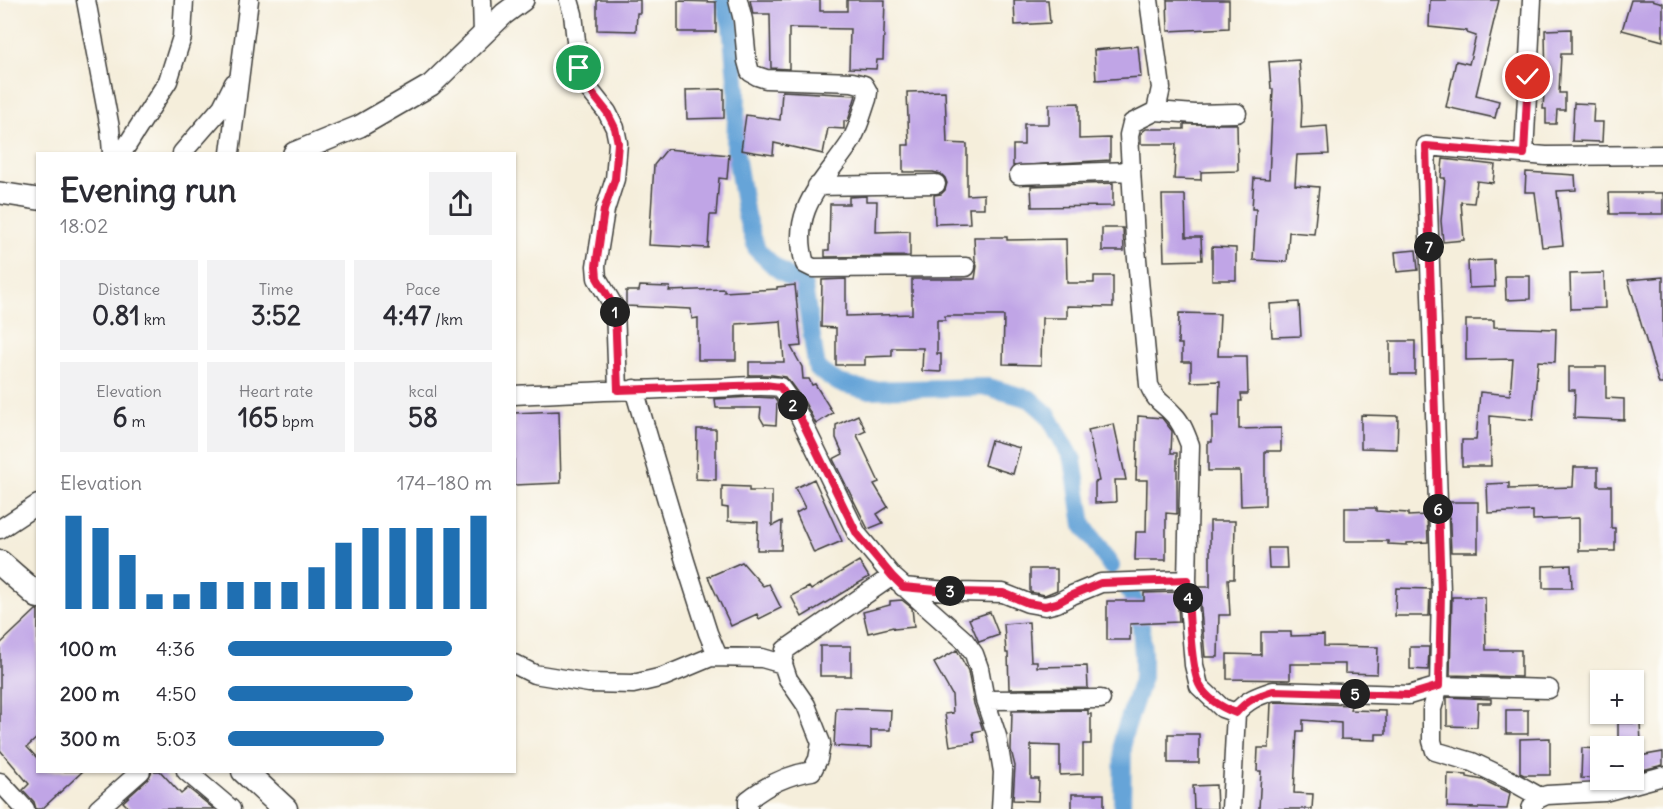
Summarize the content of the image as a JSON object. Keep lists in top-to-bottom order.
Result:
{
  "page": {
    "heading": ["Evening run", "18:02"],
    "pins": [
      "7",
      "1",
      "2",
      "6",
      "3",
      "4",
      "5"
    ],
    "stats": [
      ["Distance", "0.81 km"],
      ["Time", "3:52"],
      ["Pace", "4:47 /km"],
      ["Elevation", "6 m"],
      ["Heart rate", "165 bpm"],
      ["kcal", "58"]
    ],
    "chart": ["Elevation", "174–180 m"],
    "list": [
      {
        "name": "100 m",
        "note": "4:36"
      },
      {
        "name": "200 m",
        "note": "4:50"
      },
      {
        "name": "300 m",
        "note": "5:03"
      }
    ],
    "map_buttons": ["+", "−"]
  }
}
